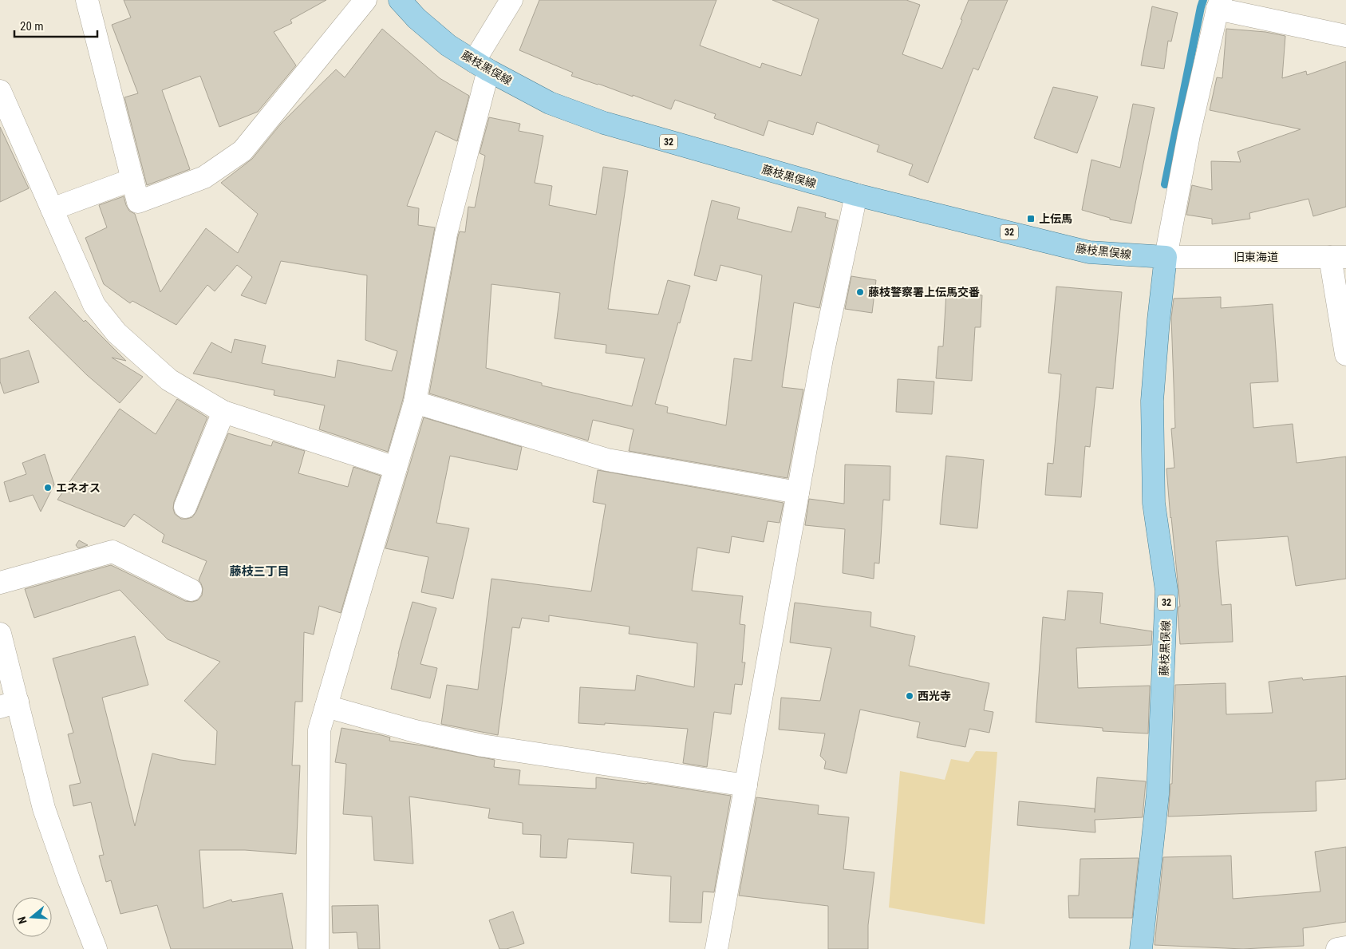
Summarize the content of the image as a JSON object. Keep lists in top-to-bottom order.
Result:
{
  "streets": {
    "main road": ["藤枝黒俣線", "32"],
    "street": ["旧東海道"]
  },
  "crossings": [
    ["藤枝黒俣線", "旧東海道"]
  ],
  "districts": ["藤枝三丁目"],
  "places": {
    "transit": ["上伝馬"],
    "other": ["藤枝警察署上伝馬交番", "エネオス", "西光寺"]
  },
  "scale_bar": "20 m",
  "north": "left"
}
